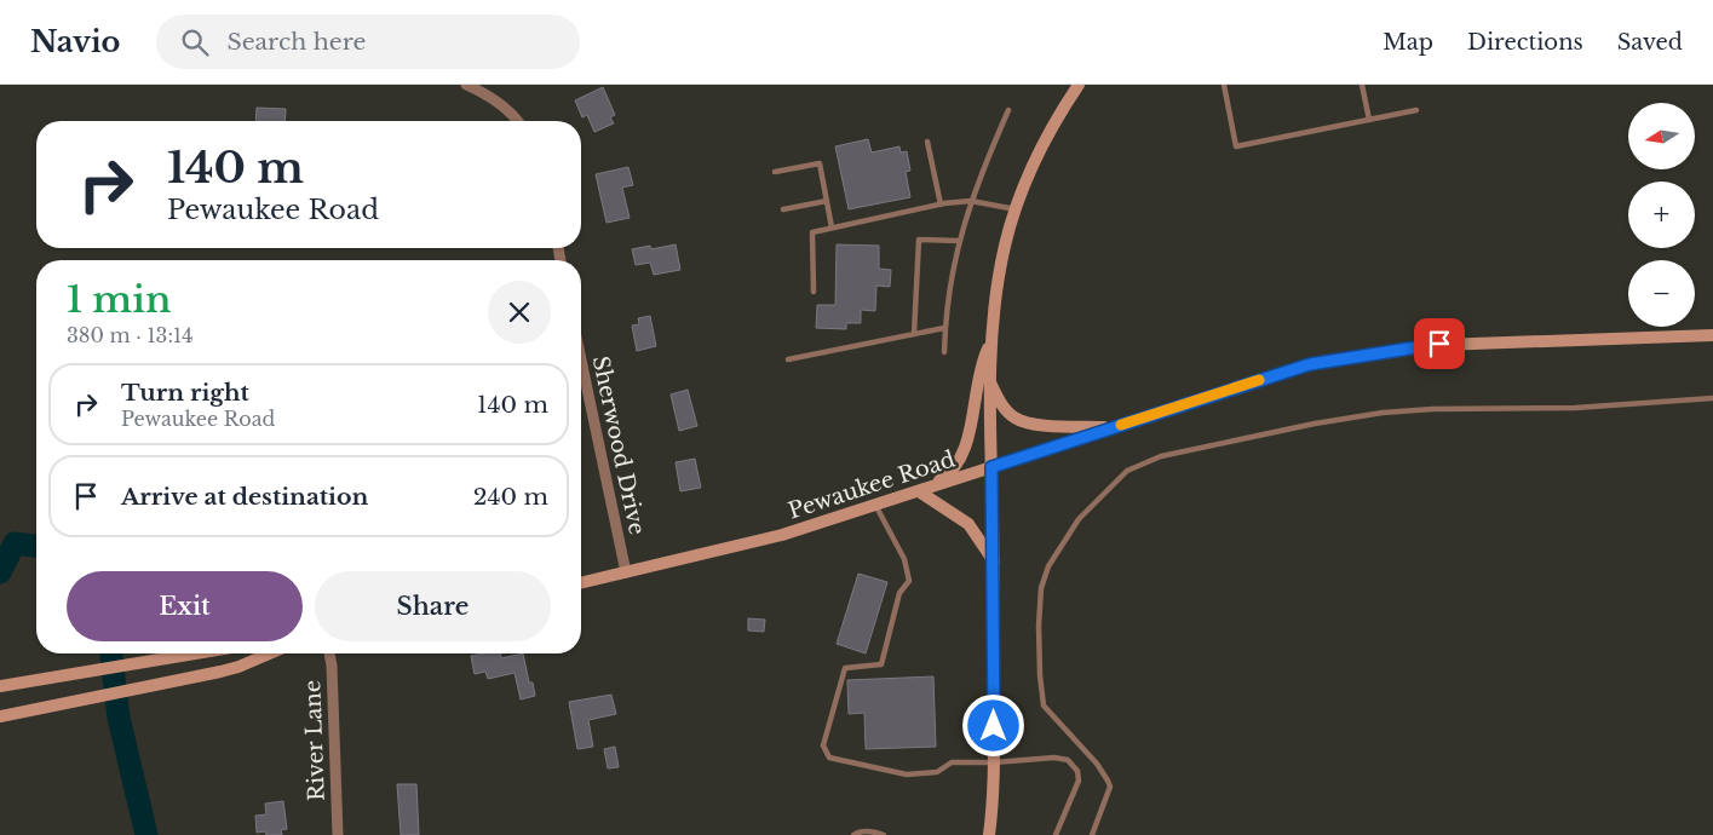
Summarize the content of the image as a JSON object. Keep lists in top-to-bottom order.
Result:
{
  "streets": {
    "main road": ["Pewaukee Road"],
    "street": ["Sherwood Drive", "River Lane"]
  },
  "crossings": [
    ["Sherwood Drive", "Pewaukee Road"]
  ],
  "north": "left",
  "page": {
    "header": "Navio",
    "search": "Search here",
    "nav": ["Map", "Directions", "Saved"],
    "map_buttons": ["+", "−"],
    "turn": ["140 m", "Pewaukee Road"],
    "heading": ["1 min", "380 m · 13:14"],
    "list": [
      {
        "name": "Turn right",
        "note": "Pewaukee Road",
        "value": "140 m"
      },
      {
        "name": "Arrive at destination",
        "value": "240 m"
      }
    ],
    "buttons": ["Exit", "Share"]
  }
}
